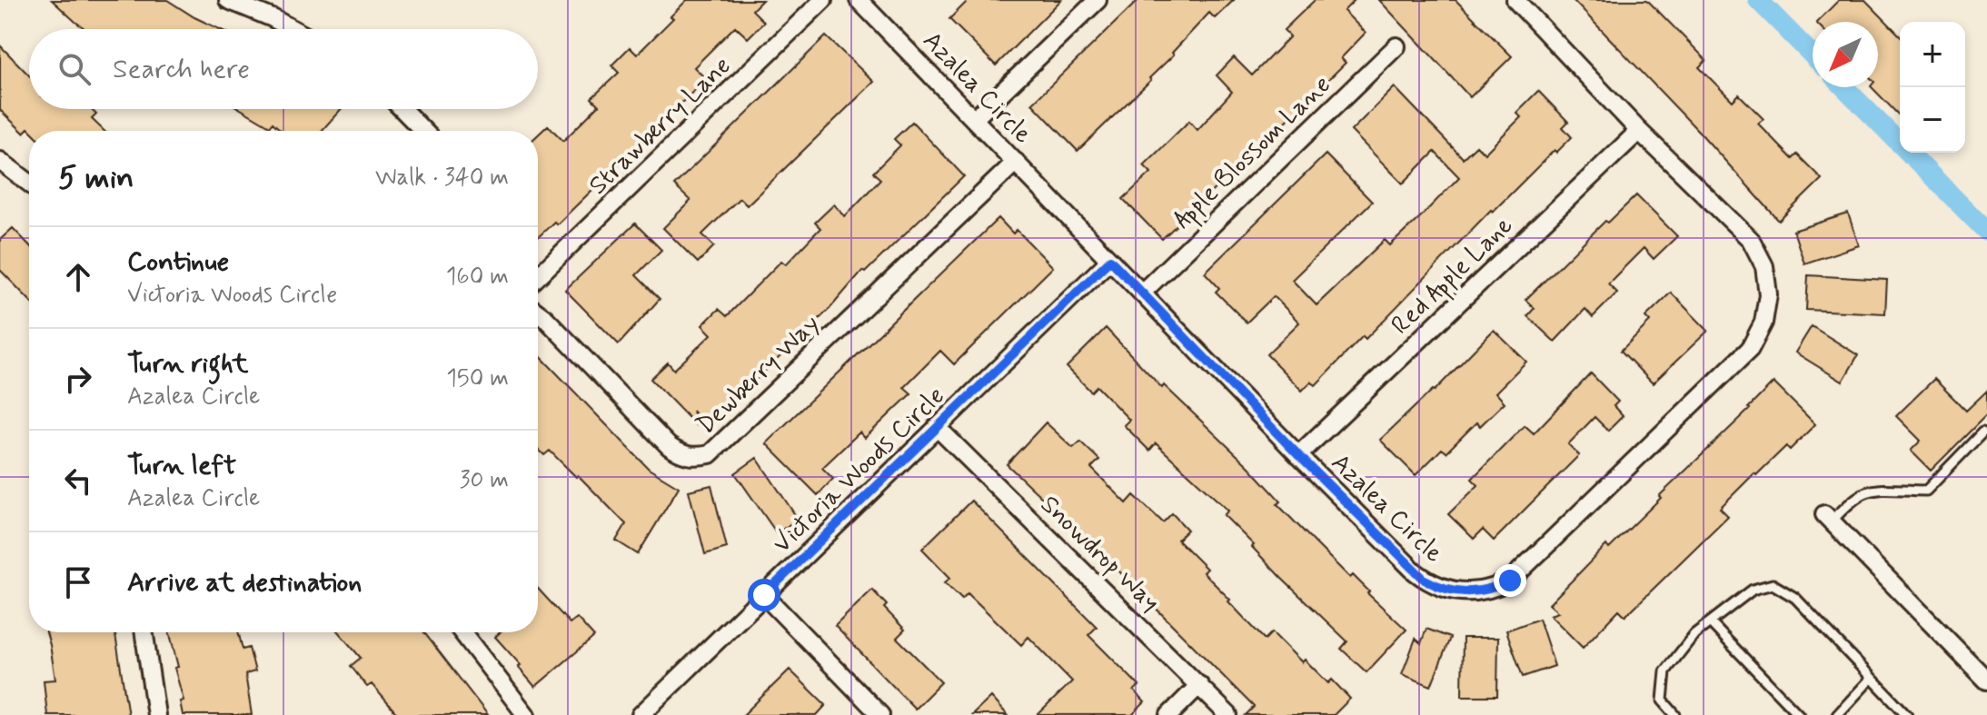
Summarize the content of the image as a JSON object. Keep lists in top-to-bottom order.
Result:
{
  "streets": {
    "street": [
      "Azalea Circle",
      "Strawberry Lane",
      "Apple Blossom Lane",
      "Red Apple Lane",
      "Dewberry Way",
      "Victoria Woods Circle",
      "Snowdrop Way"
    ]
  },
  "crossings": [
    ["Azalea Circle", "Apple Blossom Lane"],
    ["Azalea Circle", "Red Apple Lane"],
    ["Azalea Circle", "Dewberry Way"],
    ["Azalea Circle", "Victoria Woods Circle"],
    ["Victoria Woods Circle", "Snowdrop Way"]
  ],
  "north": "bottom left",
  "page": {
    "map_buttons": ["+", "−"],
    "search": "Search here",
    "heading": ["5 min", "Walk · 340 m"],
    "list": [
      ["Continue", "Victoria Woods Circle", "160 m"],
      ["Turn right", "Azalea Circle", "150 m"],
      ["Turn left", "Azalea Circle", "30 m"],
      "Arrive at destination"
    ]
  }
}
